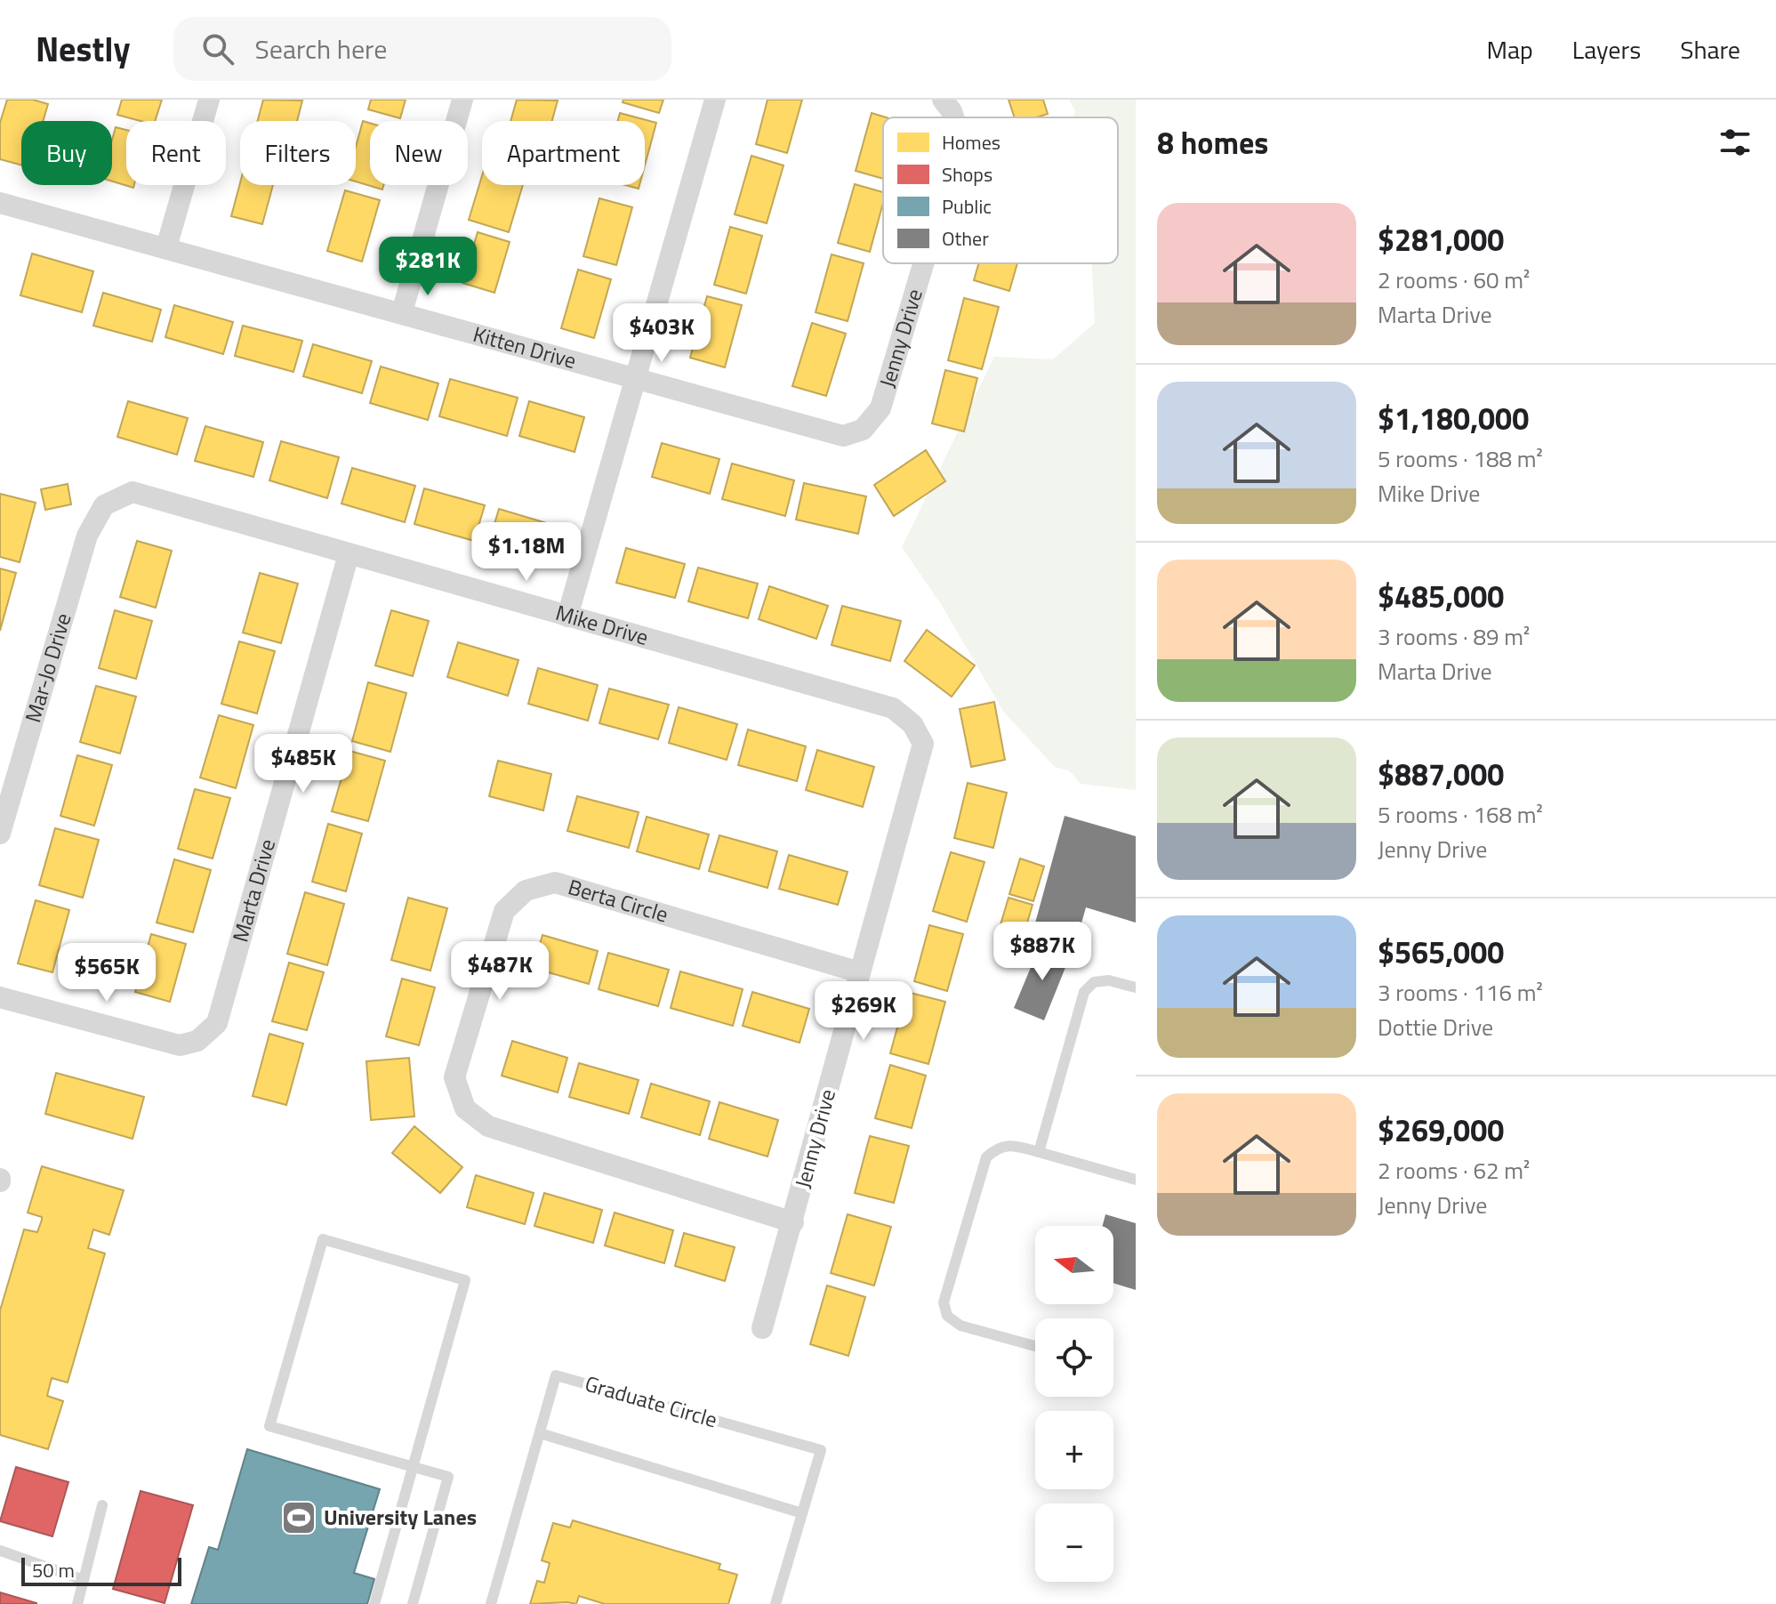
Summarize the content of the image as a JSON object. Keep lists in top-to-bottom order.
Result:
{
  "streets": {
    "street": [
      "Jenny Drive",
      "Kitten Drive",
      "Mike Drive",
      "Mar-Jo Drive",
      "Marta Drive",
      "Berta Circle"
    ],
    "lane": ["Graduate Circle"]
  },
  "crossings": [
    ["Jenny Drive", "Kitten Drive"],
    ["Jenny Drive", "Mike Drive"],
    ["Jenny Drive", "Berta Circle"],
    ["Mike Drive", "Mar-Jo Drive"],
    ["Mike Drive", "Marta Drive"]
  ],
  "places": {
    "sports": ["University Lanes"]
  },
  "legend": [
    "Homes",
    "Shops",
    "Public",
    "Other"
  ],
  "scale_bar": "50 m",
  "north": "left",
  "page": {
    "header": "Nestly",
    "search": "Search here",
    "nav": ["Map", "Layers", "Share"],
    "heading": "8 homes",
    "chip": [
      "Buy",
      "Rent",
      "Filters",
      "New",
      "Apartment"
    ],
    "list": [
      {
        "name": "$281,000",
        "note": "2 rooms · 60 m² · Marta Drive"
      },
      {
        "name": "$1,180,000",
        "note": "5 rooms · 188 m² · Mike Drive"
      },
      {
        "name": "$485,000",
        "note": "3 rooms · 89 m² · Marta Drive"
      },
      {
        "name": "$887,000",
        "note": "5 rooms · 168 m² · Jenny Drive"
      },
      {
        "name": "$565,000",
        "note": "3 rooms · 116 m² · Dottie Drive"
      },
      {
        "name": "$269,000",
        "note": "2 rooms · 62 m² · Jenny Drive"
      }
    ],
    "price": [
      "$281K",
      "$403K",
      "$1.18M",
      "$485K",
      "$887K",
      "$487K",
      "$565K",
      "$269K"
    ],
    "map_buttons": ["+", "−"],
    "scale": "50 m"
  }
}
